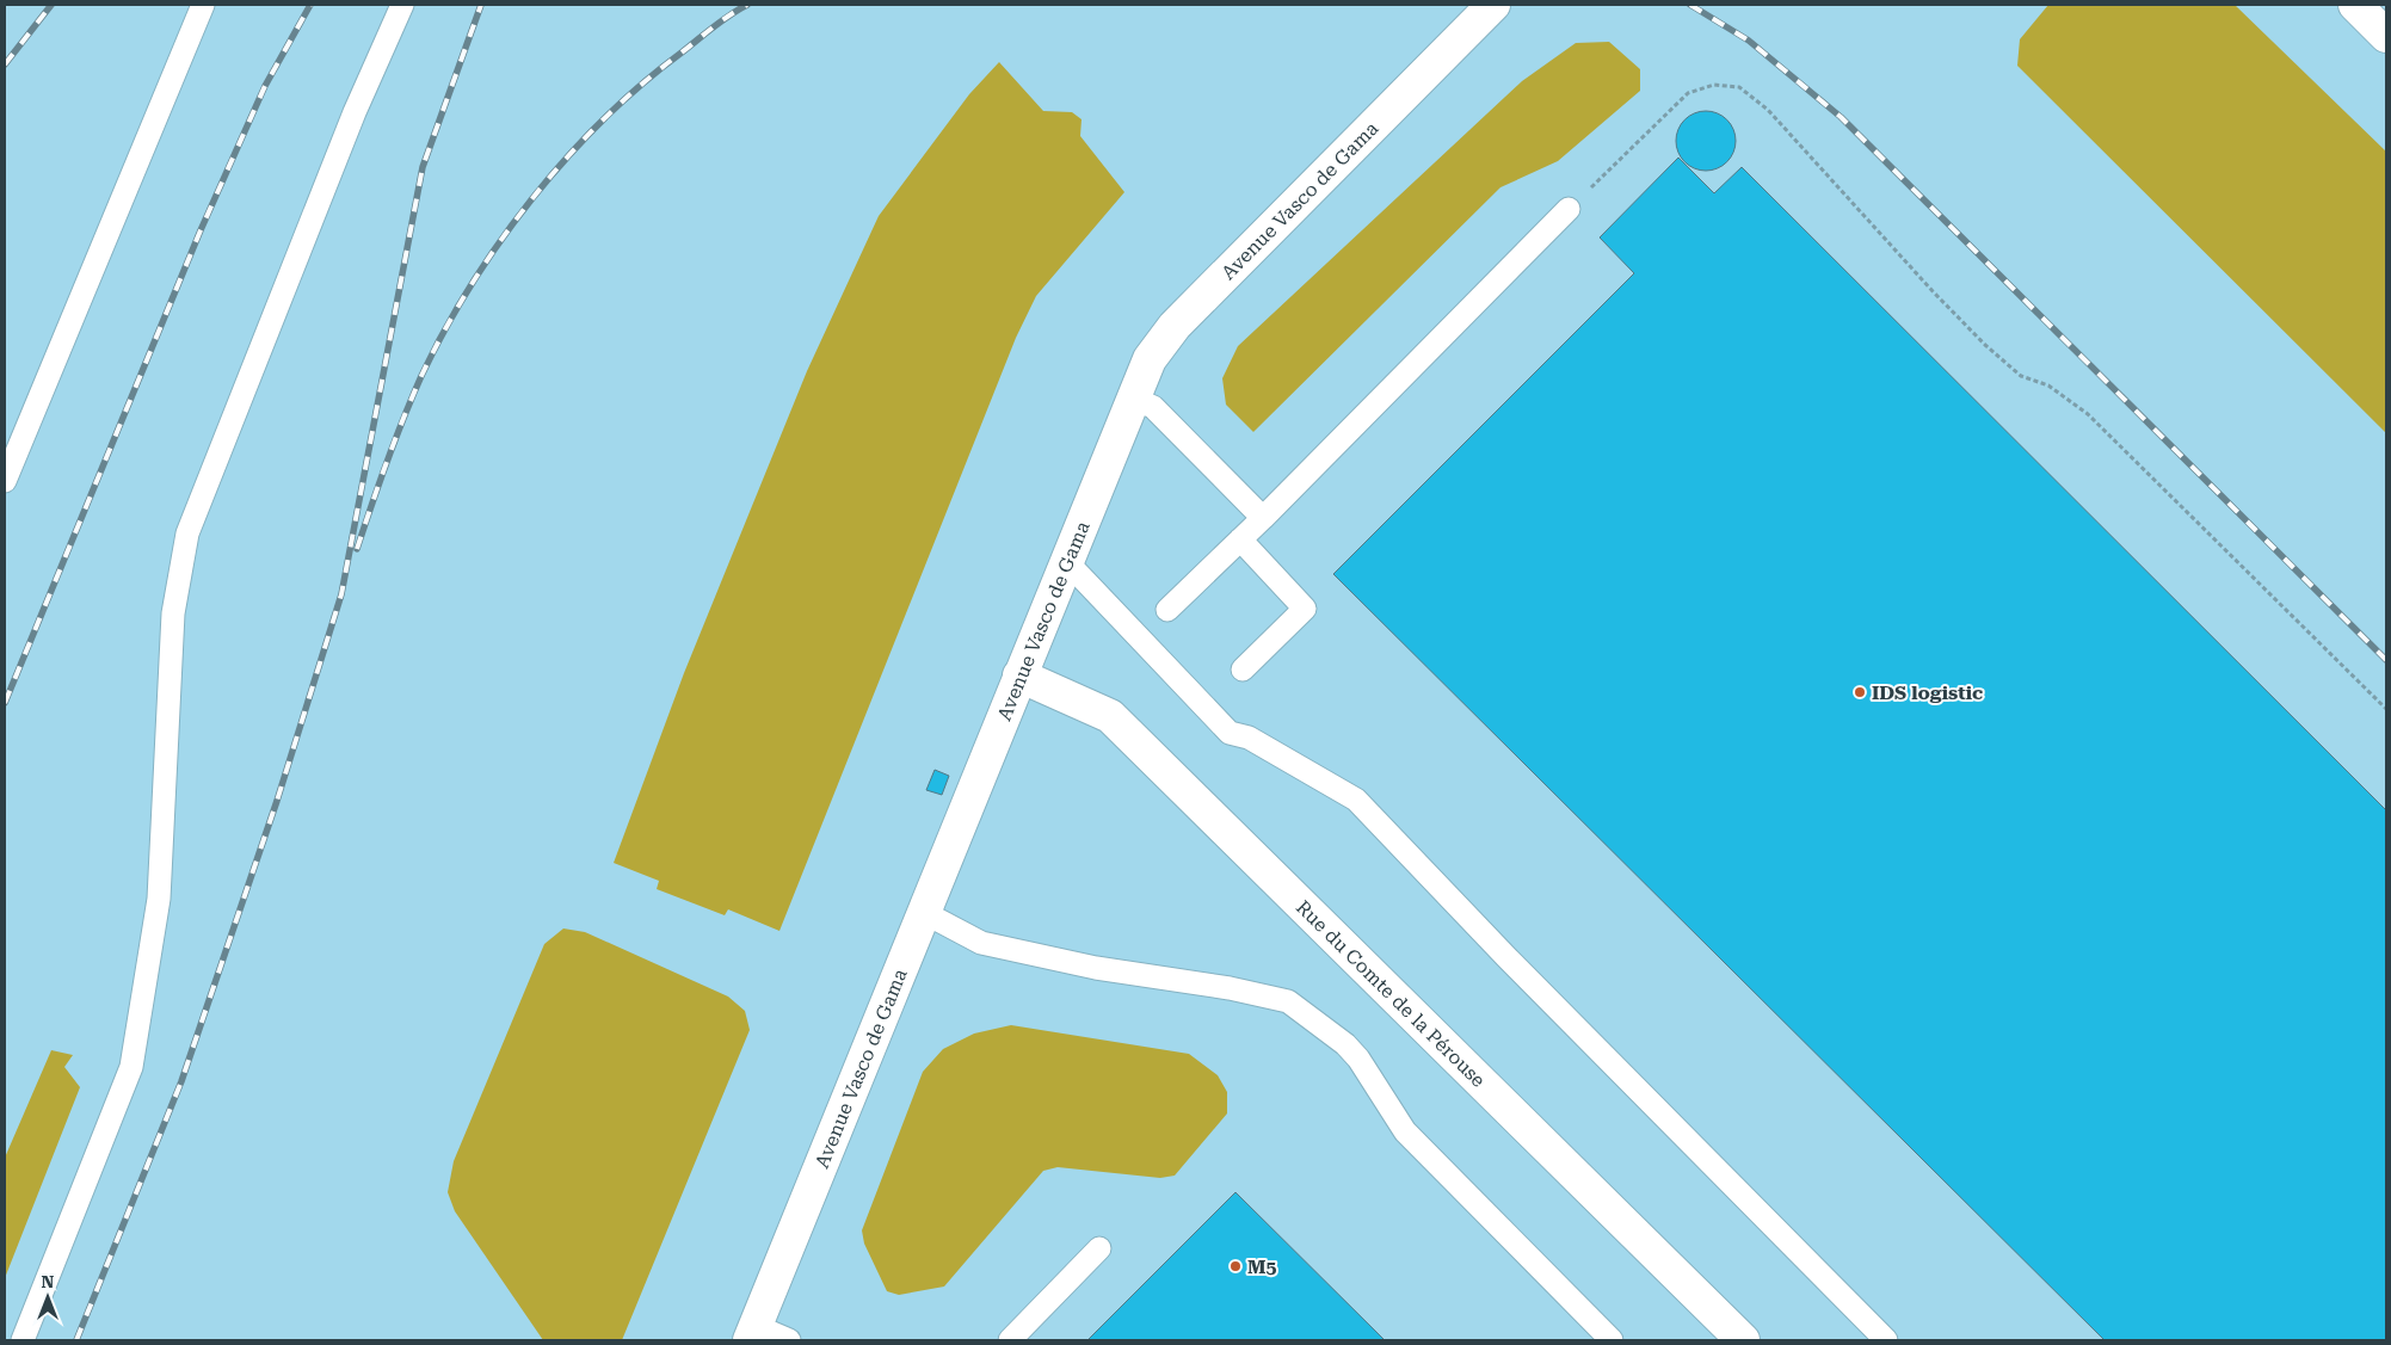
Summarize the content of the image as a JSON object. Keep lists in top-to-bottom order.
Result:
{
  "streets": {
    "street": ["Avenue Vasco de Gama", "Rue du Comte de la Pérouse"]
  },
  "crossings": [
    ["Avenue Vasco de Gama", "Rue du Comte de la Pérouse"]
  ],
  "places": ["IDS logistic", "M5"],
  "north": "top"
}
